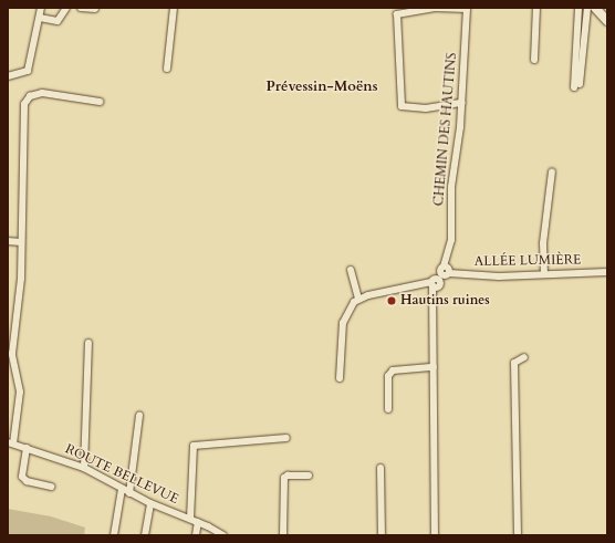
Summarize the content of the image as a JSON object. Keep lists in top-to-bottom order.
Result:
{
  "streets": {
    "street": ["CHEMIN DES HAUTINS", "ALLÉE LUMIÈRE", "ROUTE BELLEVUE"]
  },
  "crossings": [
    ["CHEMIN DES HAUTINS", "ALLÉE LUMIÈRE"]
  ],
  "districts": ["Prévessin-Moëns"],
  "places": ["Hautins ruines"]
}
